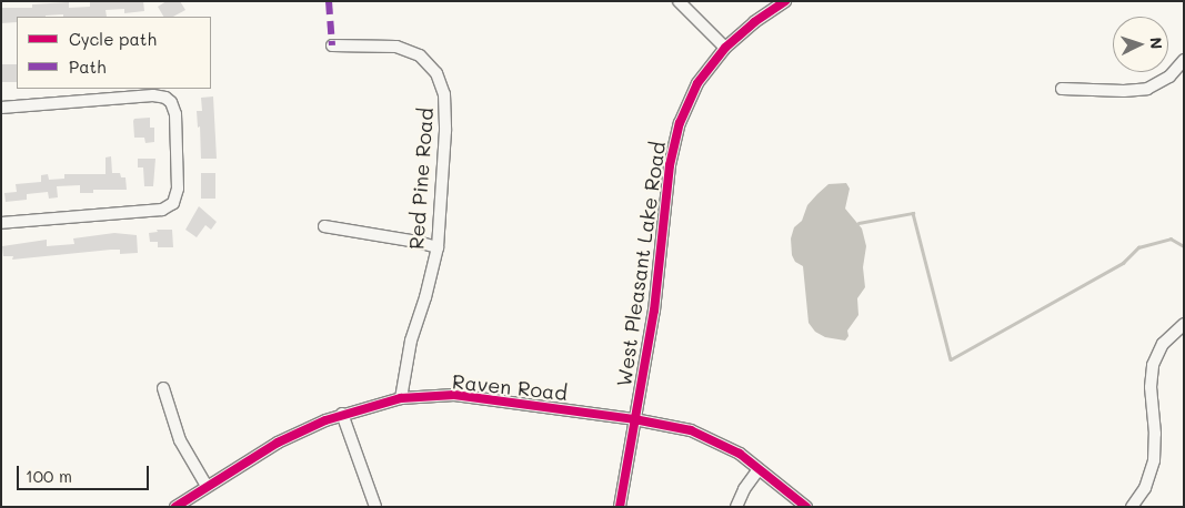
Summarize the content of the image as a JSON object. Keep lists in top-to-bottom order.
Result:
{
  "streets": {
    "street": ["Red Pine Road", "West Pleasant Lake Road", "Raven Road"]
  },
  "crossings": [
    ["Red Pine Road", "Raven Road"],
    ["West Pleasant Lake Road", "Raven Road"]
  ],
  "legend": ["Cycle path", "Path"],
  "scale_bar": "100 m",
  "north": "right"
}
